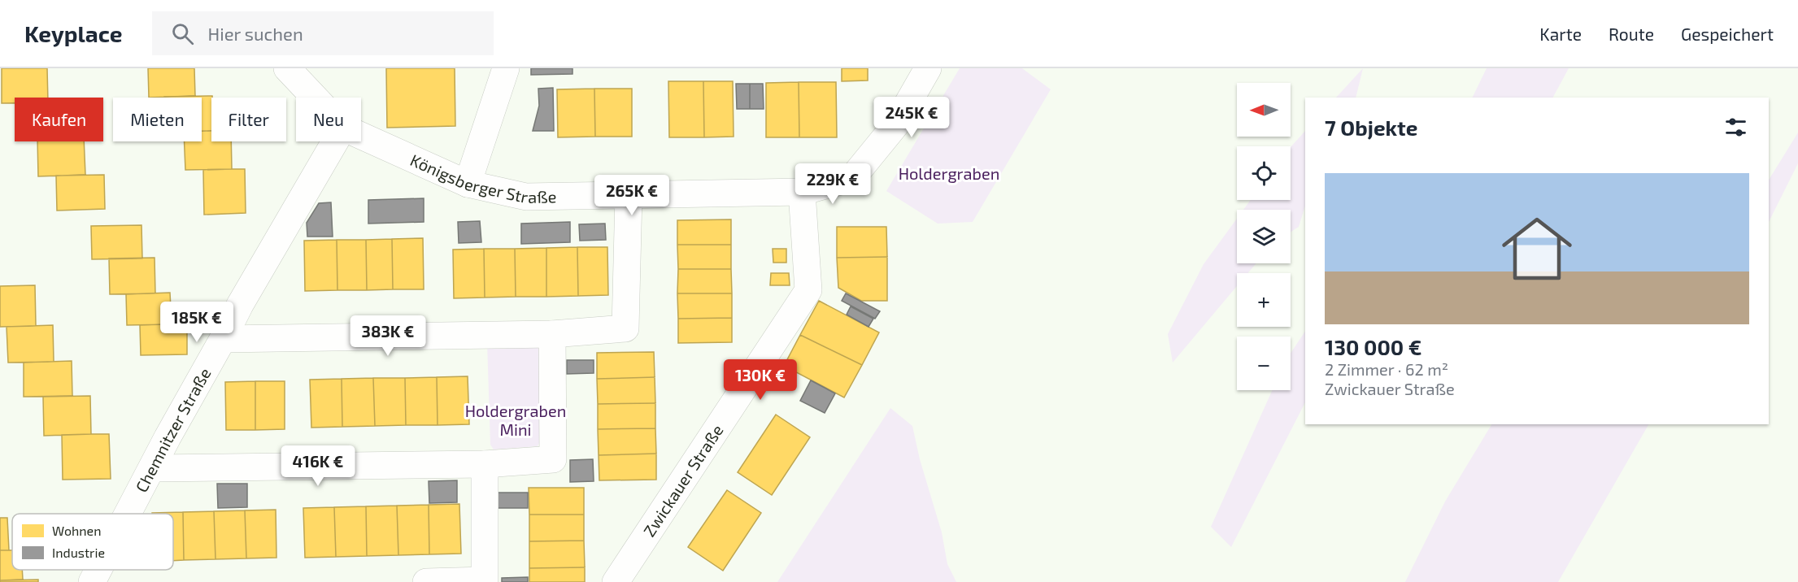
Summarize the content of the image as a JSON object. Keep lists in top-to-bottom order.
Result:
{
  "streets": {
    "street": ["Königsberger Straße", "Chemnitzer Straße", "Zwickauer Straße"]
  },
  "crossings": [
    ["Königsberger Straße", "Zwickauer Straße"]
  ],
  "parks": ["Holdergraben", "Holdergraben Mini"],
  "legend": ["Wohnen", "Industrie"],
  "north": "left",
  "page": {
    "header": "Keyplace",
    "search": "Hier suchen",
    "nav": ["Karte", "Route", "Gespeichert"],
    "map_buttons": ["+", "−"],
    "price": [
      "245K €",
      "229K €",
      "265K €",
      "185K €",
      "383K €",
      "130K €",
      "416K €"
    ],
    "chip": [
      "Kaufen",
      "Mieten",
      "Filter",
      "Neu"
    ],
    "heading": "7 Objekte",
    "list": [
      {
        "name": "130 000 €",
        "note": "2 Zimmer · 62 m² · Zwickauer Straße"
      }
    ]
  }
}
